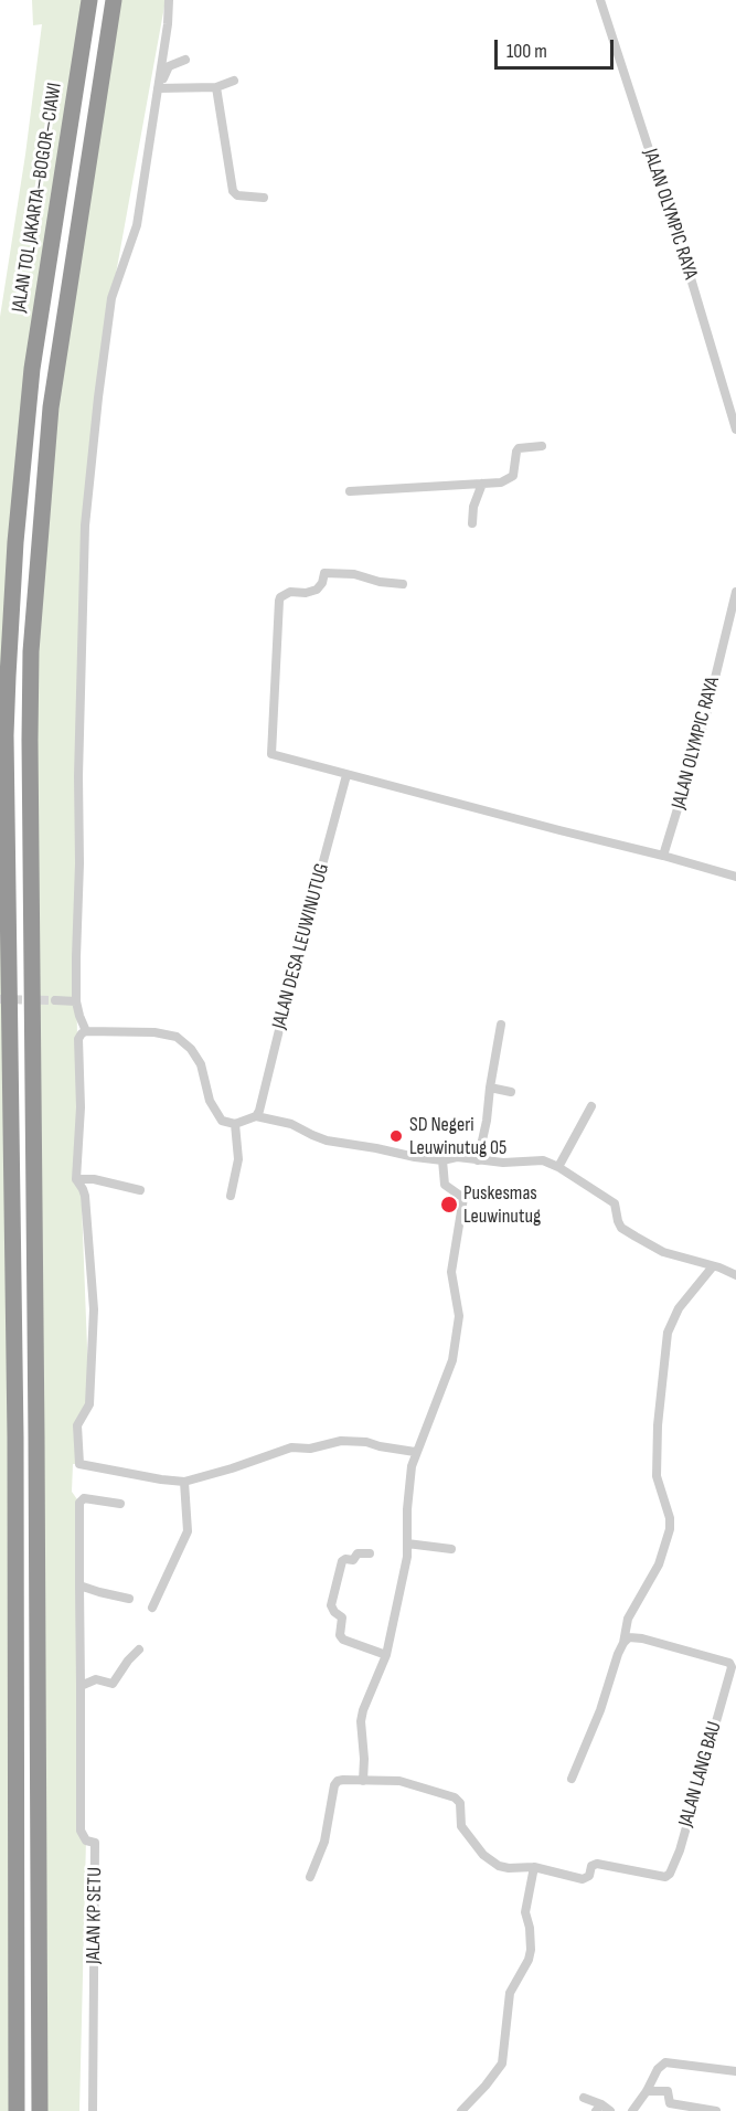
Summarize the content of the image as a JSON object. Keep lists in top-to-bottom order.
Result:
{
  "streets": {
    "highway": ["JALAN TOL JAKARTA–BOGOR–CIAWI"],
    "street": [
      "JALAN OLYMPIC RAYA",
      "JALAN DESA LEUWINUTUG",
      "JALAN LANG BAU",
      "JALAN KP SETU"
    ]
  },
  "places": ["SD Negeri Leuwinutug 05", "Puskesmas Leuwinutug"],
  "scale_bar": "100 m"
}
